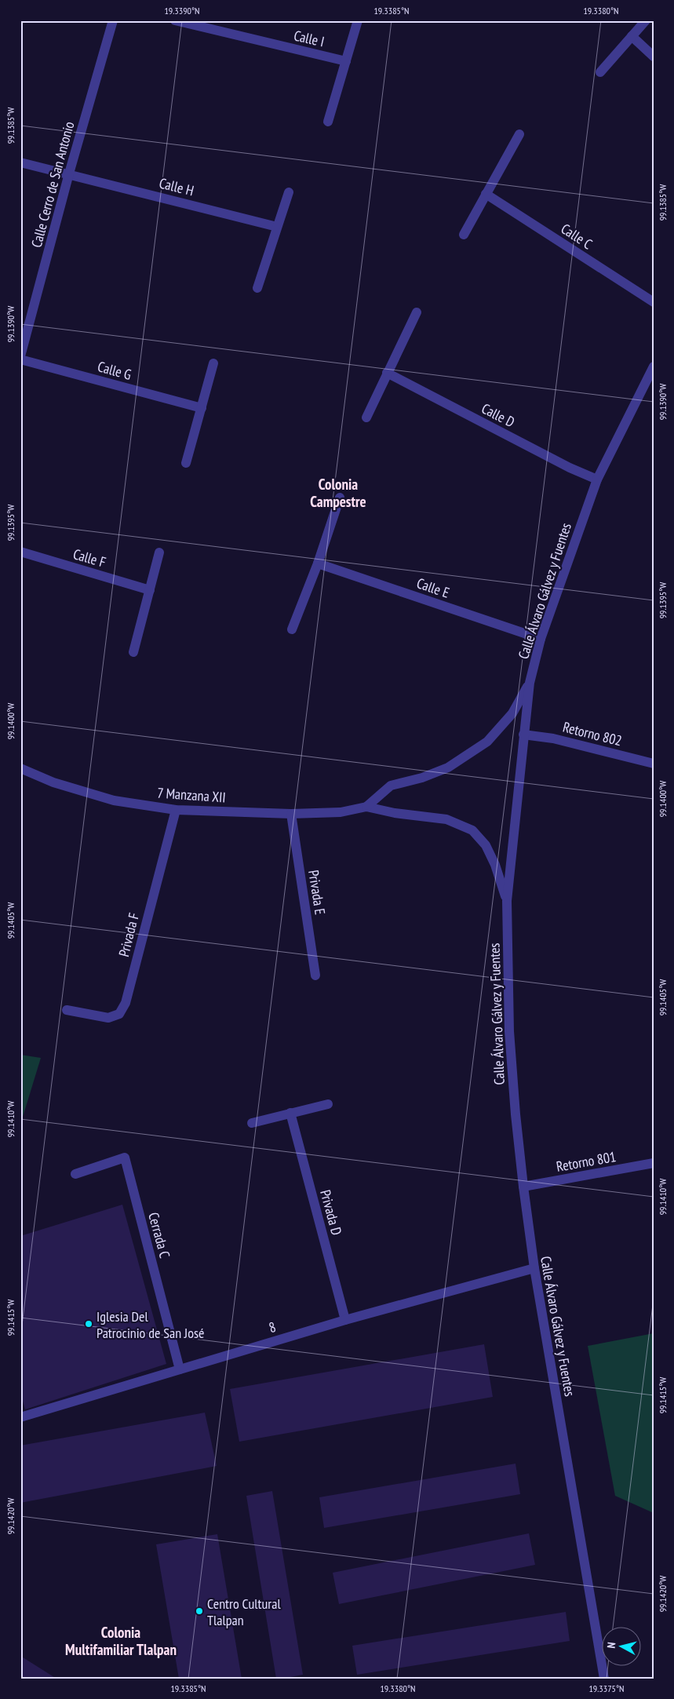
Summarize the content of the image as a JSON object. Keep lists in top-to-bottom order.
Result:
{
  "streets": {
    "street": [
      "Calle I",
      "Calle Cerro de San Antonio",
      "Calle H",
      "Calle C",
      "Calle G",
      "Calle D",
      "Calle F",
      "Calle E",
      "Calle Álvaro Gálvez y Fuentes",
      "Retorno 802",
      "7 Manzana XII",
      "Privada E",
      "Privada F",
      "Retorno 801",
      "Privada D",
      "Cerrada C",
      "8"
    ]
  },
  "crossings": [
    ["Calle Cerro de San Antonio", "Calle H"],
    ["Calle D", "Calle Álvaro Gálvez y Fuentes"],
    ["Calle E", "Calle Álvaro Gálvez y Fuentes"],
    ["Calle Álvaro Gálvez y Fuentes", "Retorno 802"],
    ["Calle Álvaro Gálvez y Fuentes", "Retorno 801"],
    ["Calle Álvaro Gálvez y Fuentes", "8"],
    ["7 Manzana XII", "Privada E"],
    ["7 Manzana XII", "Privada F"],
    ["Privada D", "8"],
    ["Cerrada C", "8"]
  ],
  "districts": ["Colonia Campestre", "Colonia Multifamiliar Tlalpan"],
  "places": ["Iglesia Del Patrocinio de San José", "Centro Cultural Tlalpan"],
  "north": "left",
  "coordinates": [
    "19.3390°N",
    "19.3385°N",
    "19.3380°N",
    "99.1385°W",
    "99.1390°W",
    "99.1395°W",
    "99.1400°W",
    "99.1405°W",
    "99.1410°W",
    "99.1415°W",
    "99.1420°W",
    "19.3375°N"
  ]
}
